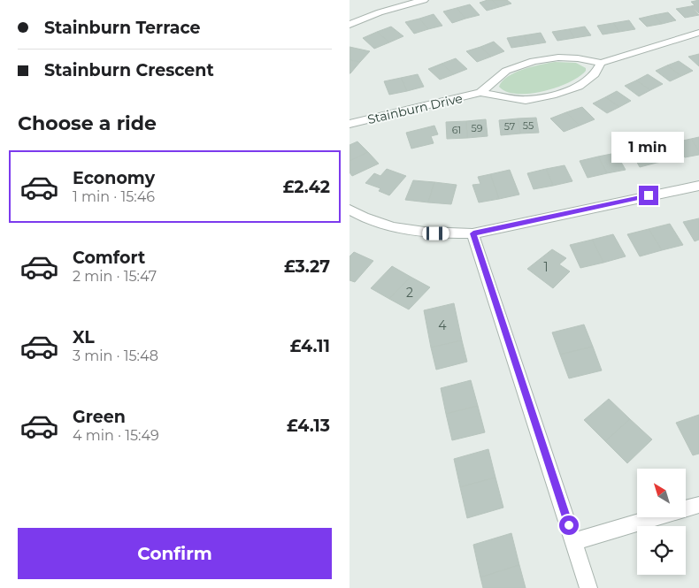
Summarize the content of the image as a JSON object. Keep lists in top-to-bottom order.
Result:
{
  "streets": {
    "street": ["Stainburn Drive"]
  },
  "house_numbers": [
    "55",
    "57",
    "59",
    "61",
    "1",
    "2",
    "4"
  ],
  "north": "top left",
  "page": {
    "banner": ["Stainburn Terrace", "Stainburn Crescent"],
    "heading": "Choose a ride",
    "bubble": "1 min",
    "list": [
      {
        "name": "Economy",
        "note": "1 min · 15:46",
        "value": "£2.42"
      },
      {
        "name": "Comfort",
        "note": "2 min · 15:47",
        "value": "£3.27"
      },
      {
        "name": "XL",
        "note": "3 min · 15:48",
        "value": "£4.11"
      },
      {
        "name": "Green",
        "note": "4 min · 15:49",
        "value": "£4.13"
      }
    ],
    "buttons": "Confirm"
  }
}
